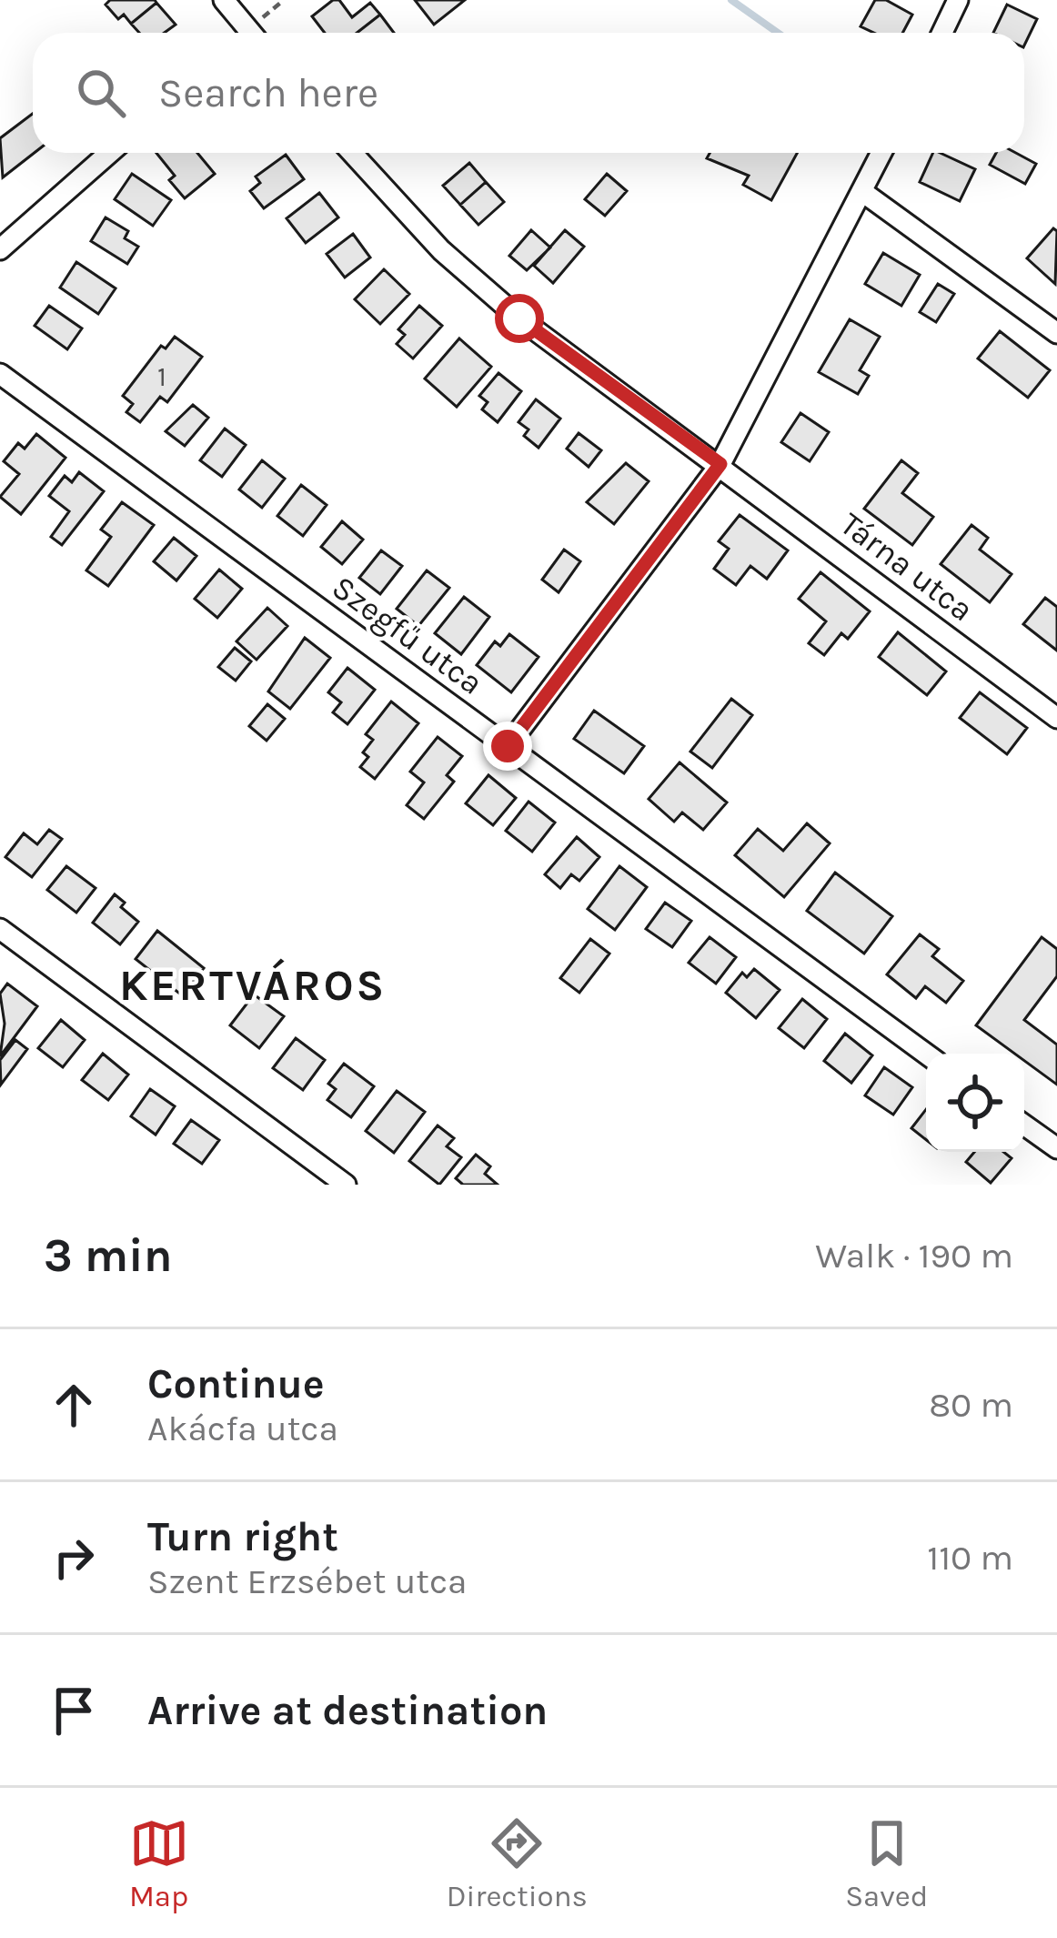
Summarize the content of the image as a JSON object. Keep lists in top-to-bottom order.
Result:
{
  "streets": {
    "street": ["Tárna utca", "Szegfű utca"]
  },
  "districts": ["KERTVÁROS"],
  "house_numbers": ["1"],
  "page": {
    "search": "Search here",
    "heading": ["3 min", "Walk · 190 m"],
    "list": [
      ["Continue", "Akácfa utca", "80 m"],
      ["Turn right", "Szent Erzsébet utca", "110 m"],
      "Arrive at destination"
    ],
    "nav": ["Map", "Directions", "Saved"]
  }
}
